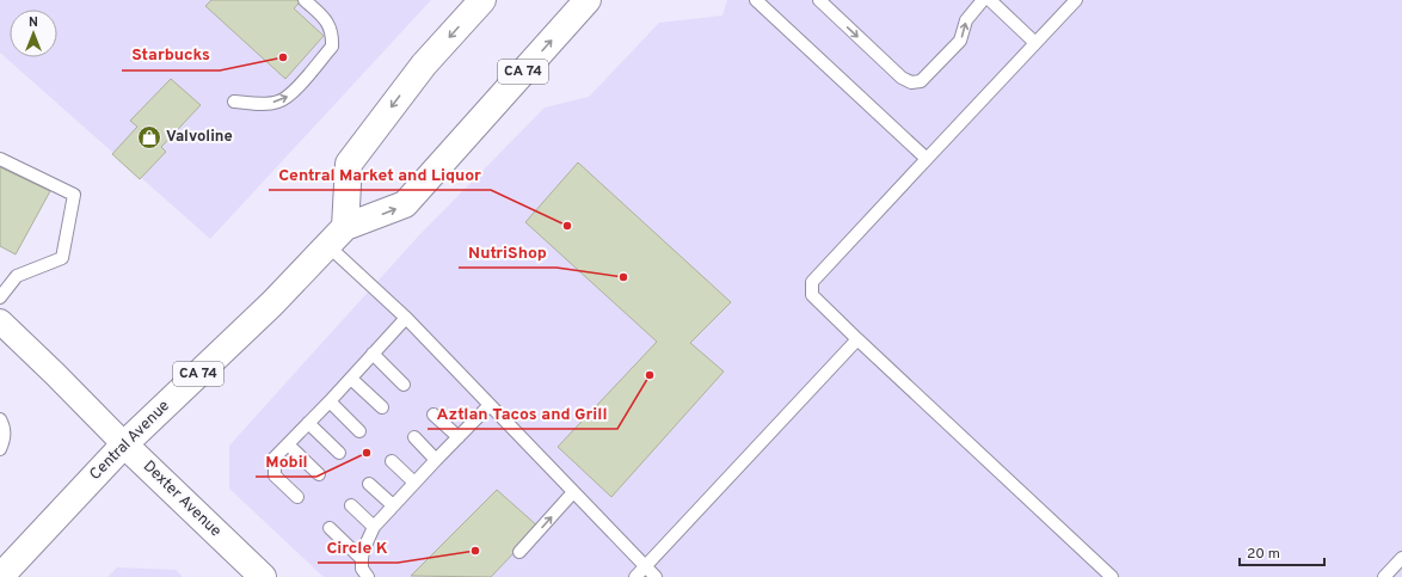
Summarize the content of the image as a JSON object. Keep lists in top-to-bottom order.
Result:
{
  "streets": {
    "main road": ["CA 74", "Central Avenue", "Dexter Avenue"]
  },
  "crossings": [
    ["Central Avenue", "Dexter Avenue"]
  ],
  "places": {
    "other": [
      "Starbucks",
      "Central Market and Liquor",
      "NutriShop",
      "Aztlan Tacos and Grill",
      "Mobil",
      "Circle K"
    ],
    "shop": ["Valvoline"]
  },
  "scale_bar": "20 m",
  "north": "top"
}
